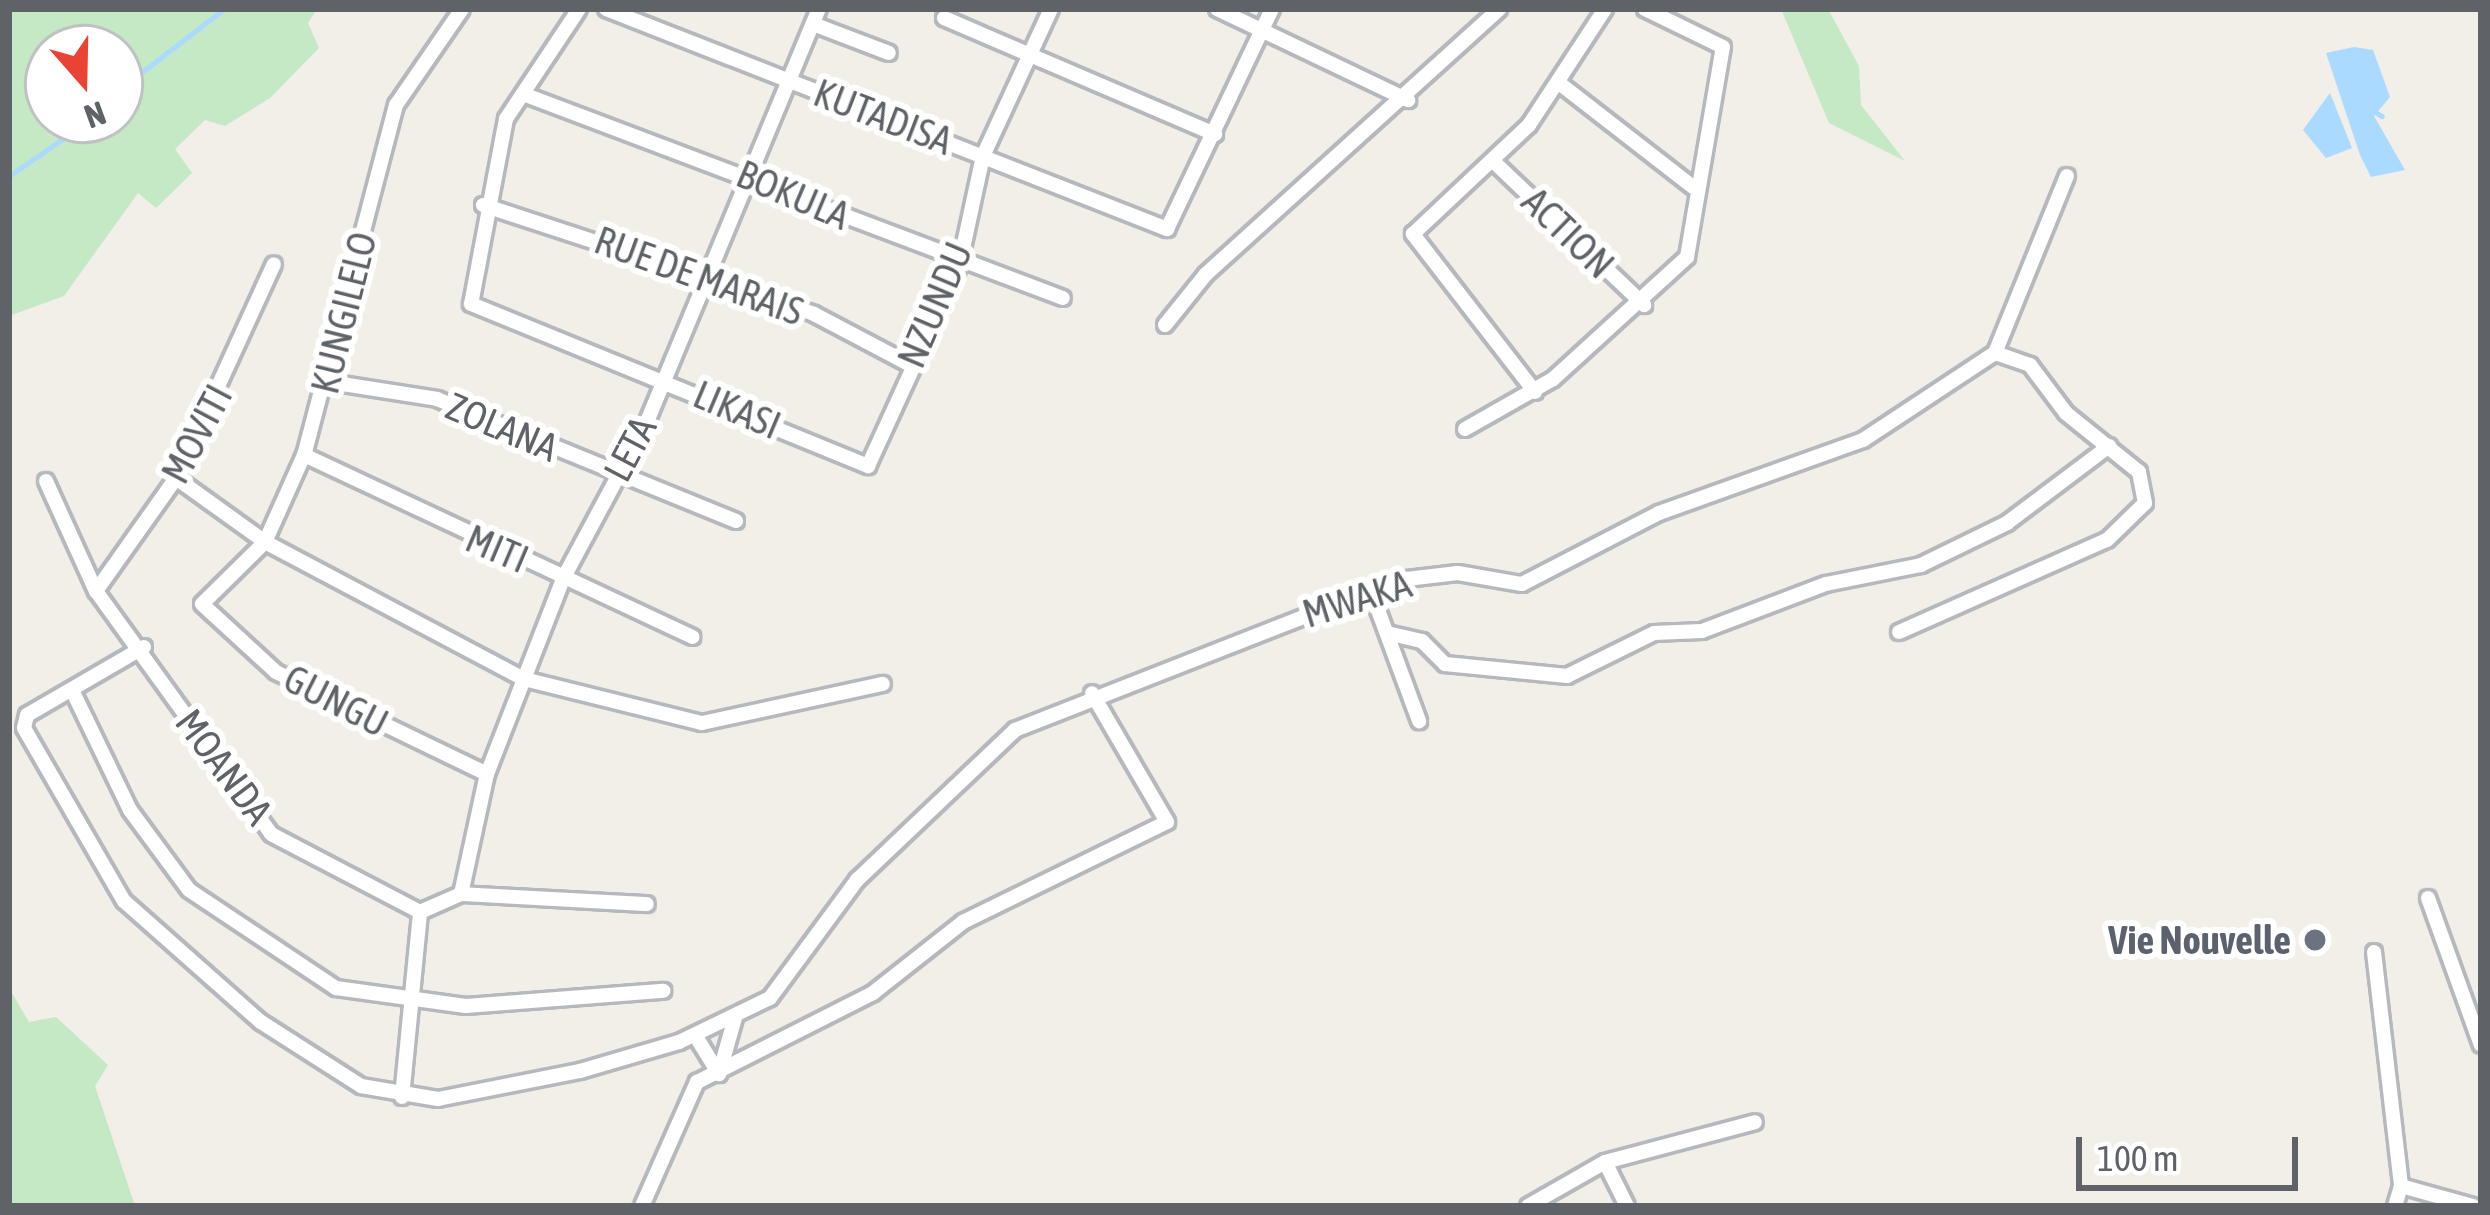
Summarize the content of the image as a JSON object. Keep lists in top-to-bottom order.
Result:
{
  "streets": {
    "street": [
      "KUTADISA",
      "BOKULA",
      "ACTION",
      "RUE DE MARAIS",
      "NZUNDU",
      "KUNGILELO",
      "LIKASI",
      "ZOLANA",
      "MOVITI",
      "LETA",
      "MITI",
      "MWAKA",
      "GUNGU",
      "MOANDA"
    ]
  },
  "crossings": [
    ["KUTADISA", "NZUNDU"],
    ["KUTADISA", "LETA"],
    ["BOKULA", "NZUNDU"],
    ["BOKULA", "LETA"],
    ["RUE DE MARAIS", "NZUNDU"],
    ["RUE DE MARAIS", "LIKASI"],
    ["RUE DE MARAIS", "LETA"],
    ["NZUNDU", "LIKASI"],
    ["KUNGILELO", "ZOLANA"],
    ["KUNGILELO", "MITI"],
    ["KUNGILELO", "GUNGU"],
    ["LIKASI", "LETA"],
    ["ZOLANA", "LETA"],
    ["MOVITI", "MOANDA"],
    ["LETA", "MITI"],
    ["LETA", "GUNGU"]
  ],
  "places": ["Vie Nouvelle"],
  "scale_bar": "100 m",
  "north": "bottom"
}
